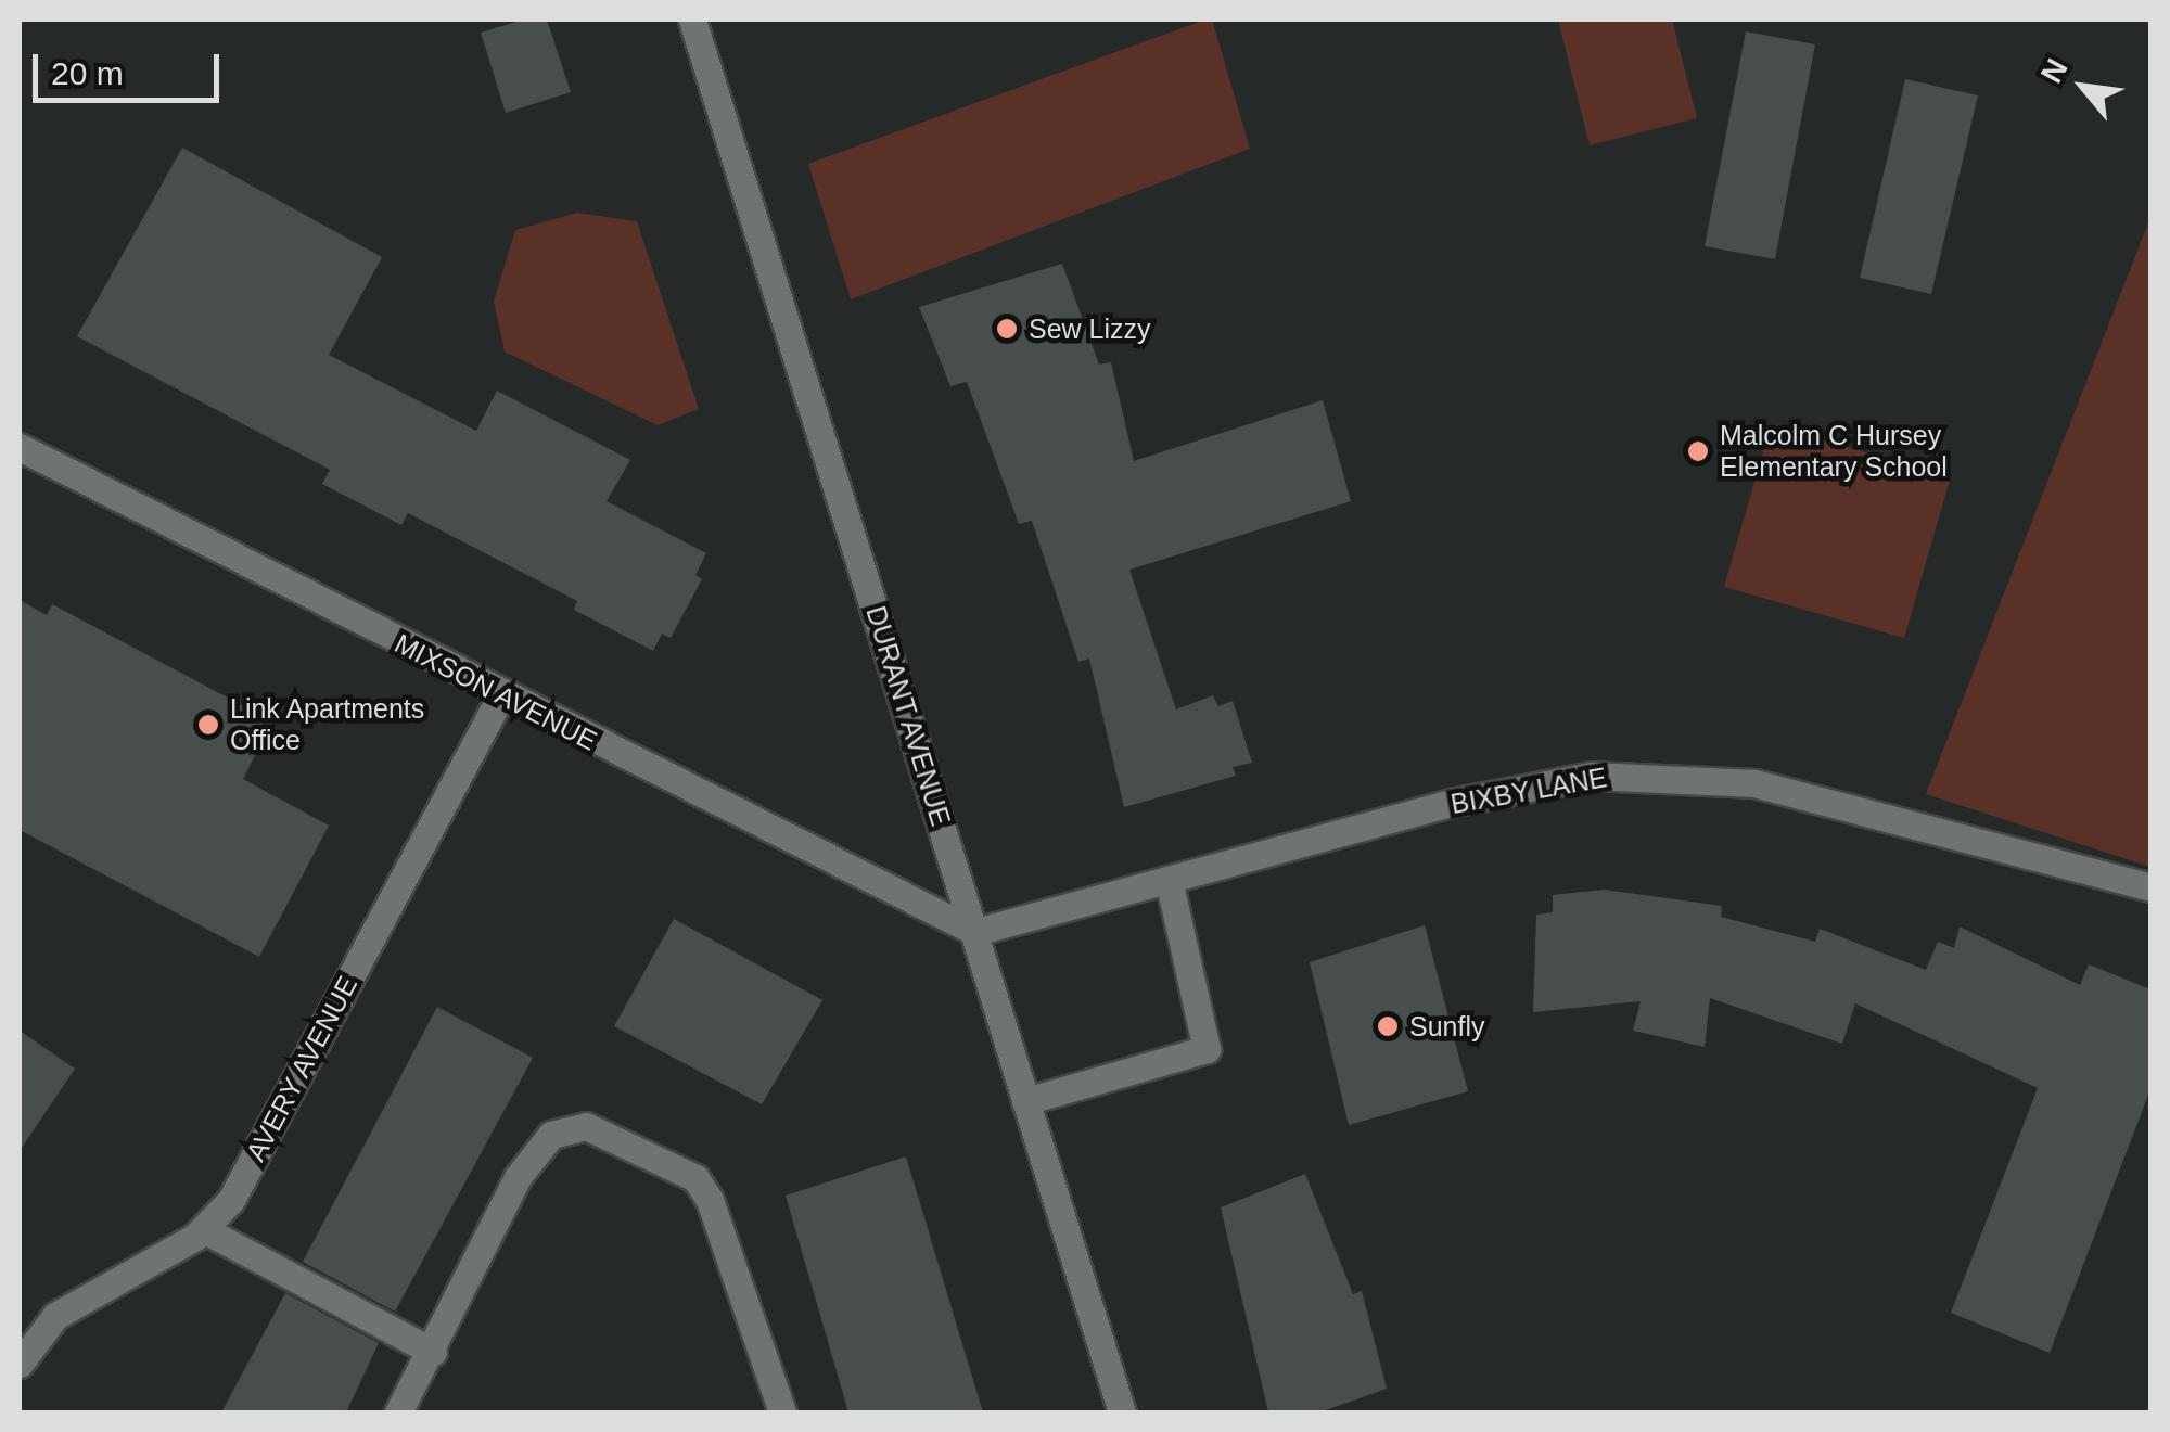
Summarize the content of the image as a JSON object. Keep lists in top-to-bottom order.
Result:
{
  "streets": {
    "street": [
      "MIXSON AVENUE",
      "DURANT AVENUE",
      "BIXBY LANE",
      "AVERY AVENUE"
    ]
  },
  "crossings": [
    ["MIXSON AVENUE", "DURANT AVENUE"],
    ["MIXSON AVENUE", "BIXBY LANE"],
    ["MIXSON AVENUE", "AVERY AVENUE"],
    ["DURANT AVENUE", "BIXBY LANE"]
  ],
  "places": [
    "Sew Lizzy",
    "Malcolm C Hursey Elementary School",
    "Link Apartments Office",
    "Sunfly"
  ],
  "scale_bar": "20 m",
  "north": "top left"
}
